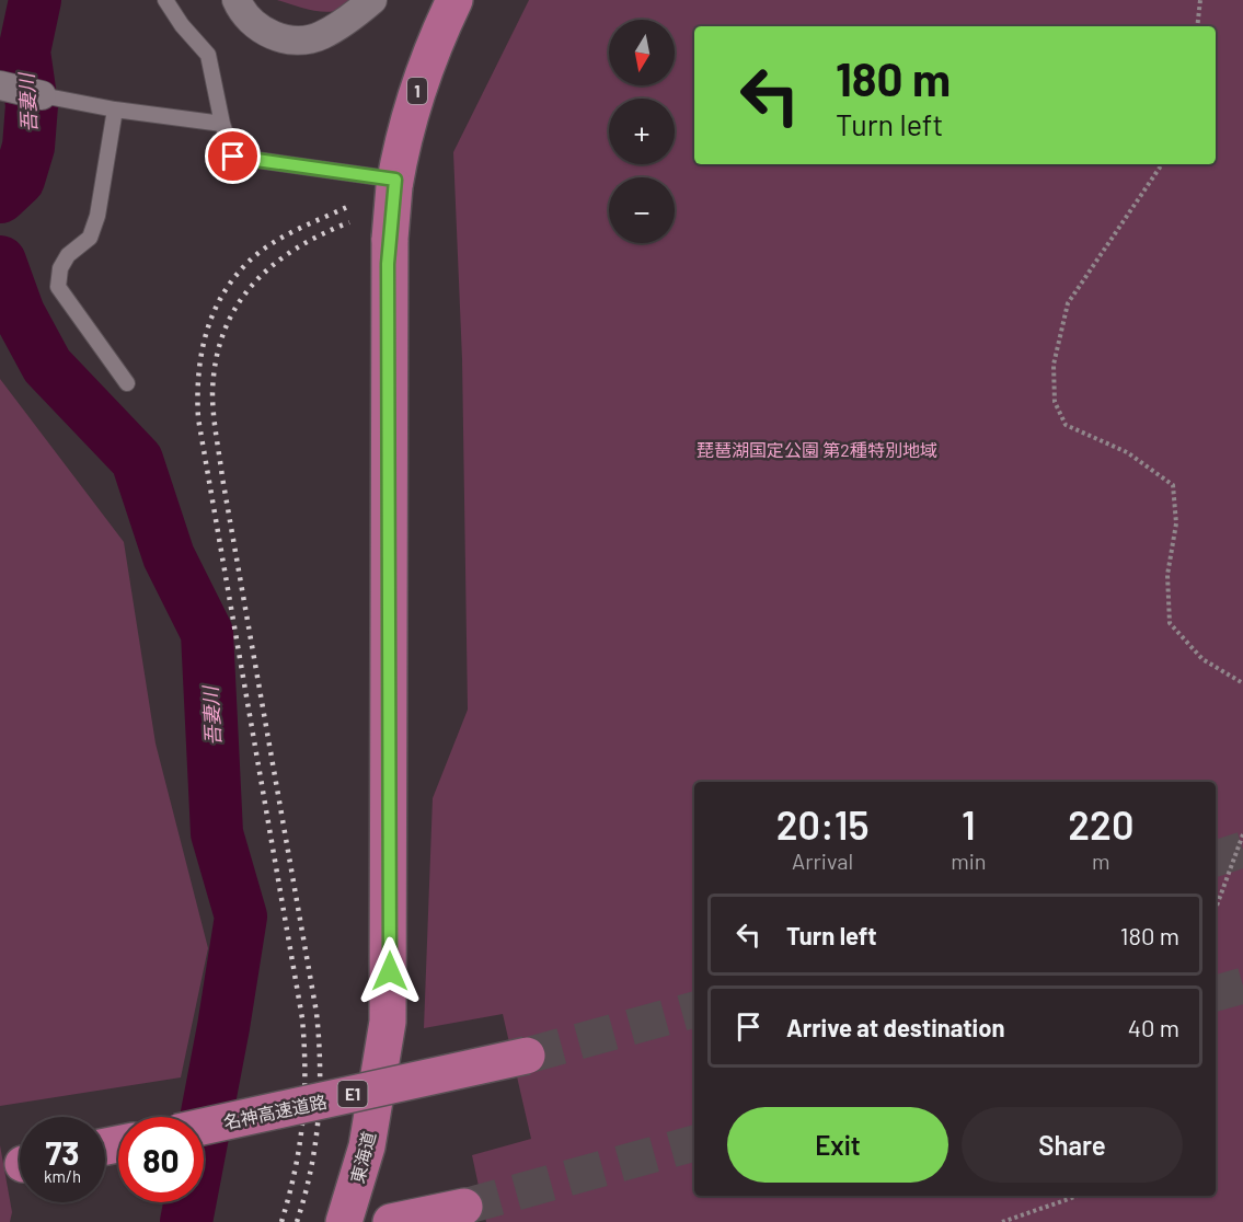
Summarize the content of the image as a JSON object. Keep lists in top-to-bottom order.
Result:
{
  "streets": {
    "highway": [
      "1",
      "E1",
      "名神高速道路",
      "東海道"
    ]
  },
  "water": ["吾妻川"],
  "parks": ["琵琶湖国定公園 第2種特別地域"],
  "north": "bottom",
  "page": {
    "map_buttons": ["+", "−"],
    "turn": ["180 m", "Turn left"],
    "eta": [
      "20:15",
      "Arrival",
      "1",
      "min",
      "220",
      "m"
    ],
    "list": [
      {
        "name": "Turn left",
        "value": "180 m"
      },
      {
        "name": "Arrive at destination",
        "value": "40 m"
      }
    ],
    "buttons": ["Exit", "Share"],
    "speed": "73 km/h",
    "limit": "80"
  }
}
